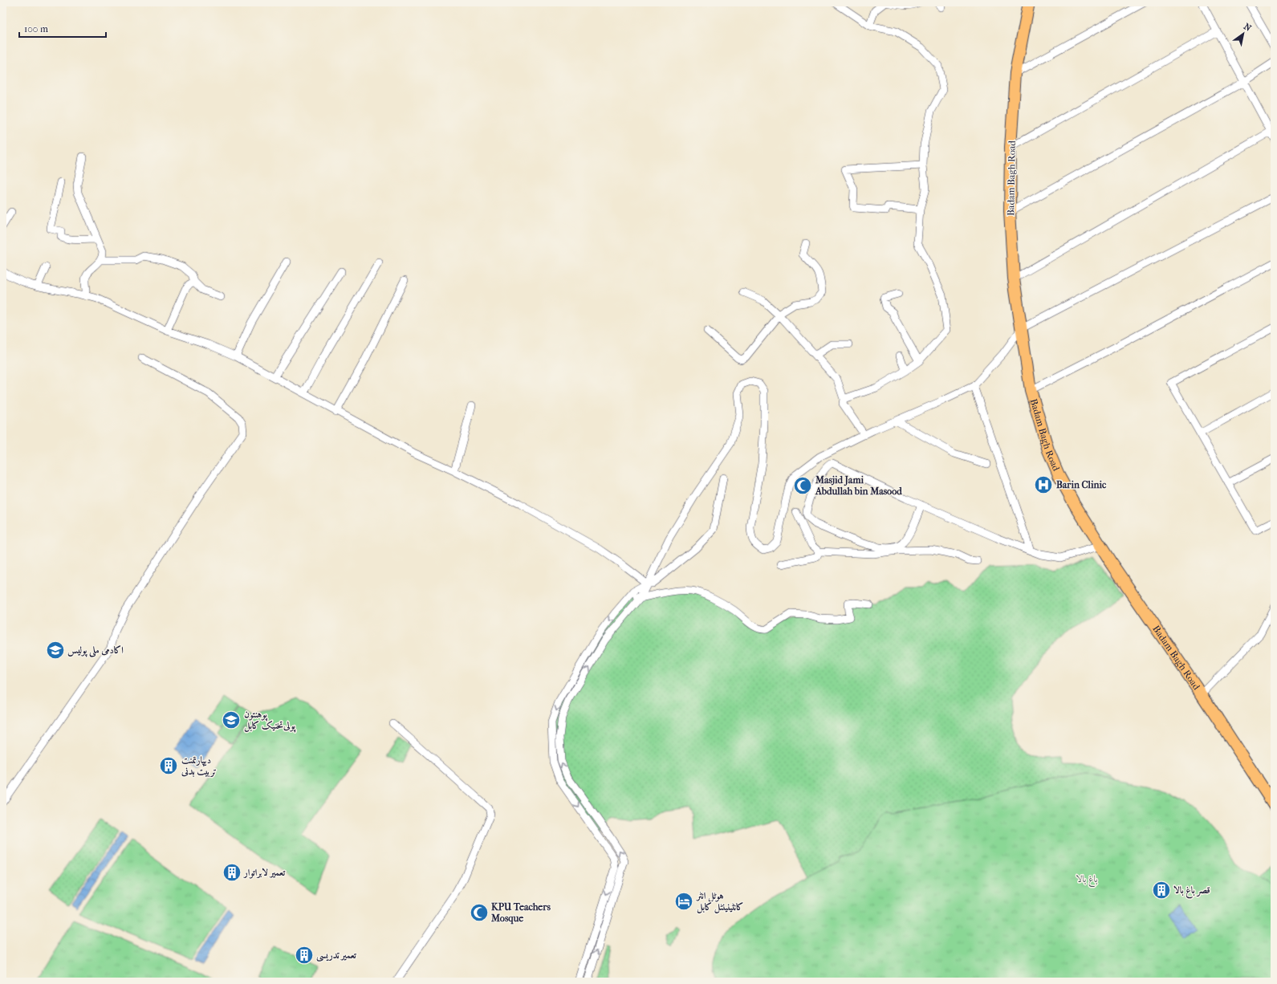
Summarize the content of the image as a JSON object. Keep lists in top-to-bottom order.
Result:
{
  "streets": {
    "main road": ["Badam Bagh Road"]
  },
  "parks": ["باغ بالا"],
  "places": {
    "hospital": ["Barin Clinic"],
    "mosque": ["Masjid Jami Abdullah bin Masood", "KPU Teachers Mosque"],
    "school or university": ["اکادمی ملی پولیس", "پوهنتون پولی‌تخنیک کابل"],
    "building": [
      "دیپارتمنت تربیت بدنی",
      "تعمیر لابراتوار",
      "قصر باغ بالا",
      "تعمیر تدریسی"
    ],
    "hotel": ["ہوٹل انٹر کانٹینینٹل کابل"]
  },
  "scale_bar": "100 m",
  "north": "top right"
}
